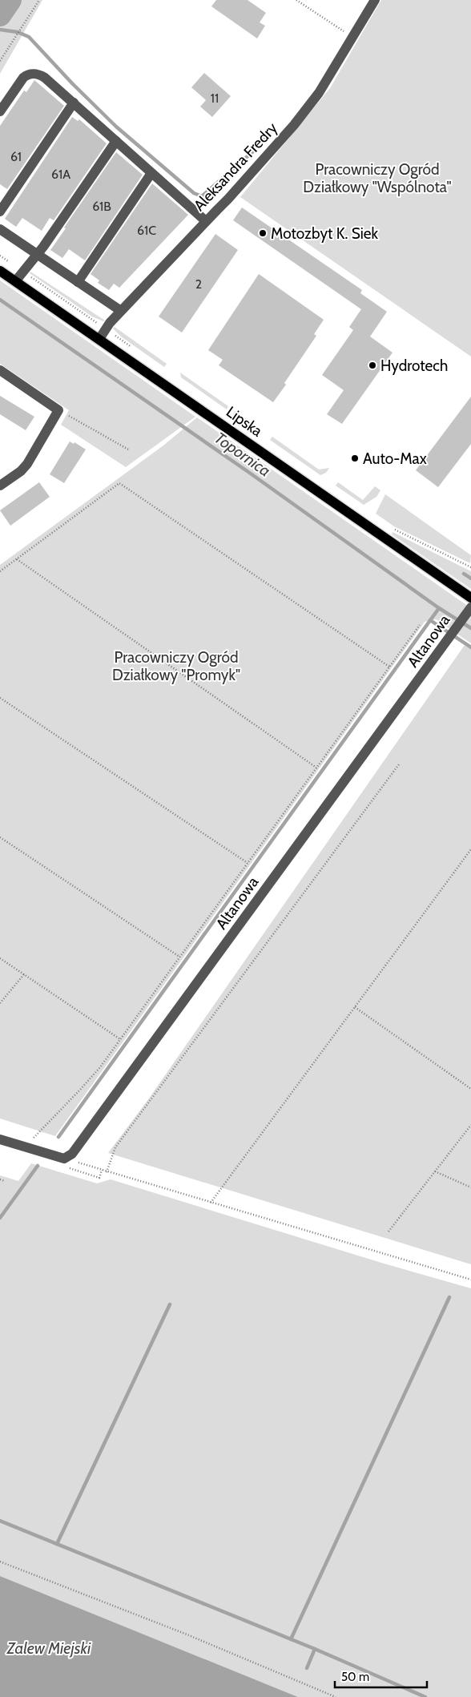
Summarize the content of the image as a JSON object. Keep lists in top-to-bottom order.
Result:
{
  "streets": {
    "main road": ["Lipska"],
    "street": ["Aleksandra Fredry", "Altanowa"]
  },
  "crossings": [
    ["Aleksandra Fredry", "Lipska"]
  ],
  "water": ["Topornica", "Zalew Miejski"],
  "parks": ["Pracowniczy Ogród Działkowy \"Wspólnota\"", "Pracowniczy Ogród Działkowy \"Promyk\""],
  "places": ["Motozbyt K. Siek", "Hydrotech", "Auto-Max"],
  "house_numbers": [
    "11",
    "61",
    "61A",
    "61B",
    "61C",
    "2"
  ],
  "scale_bar": "50 m"
}
